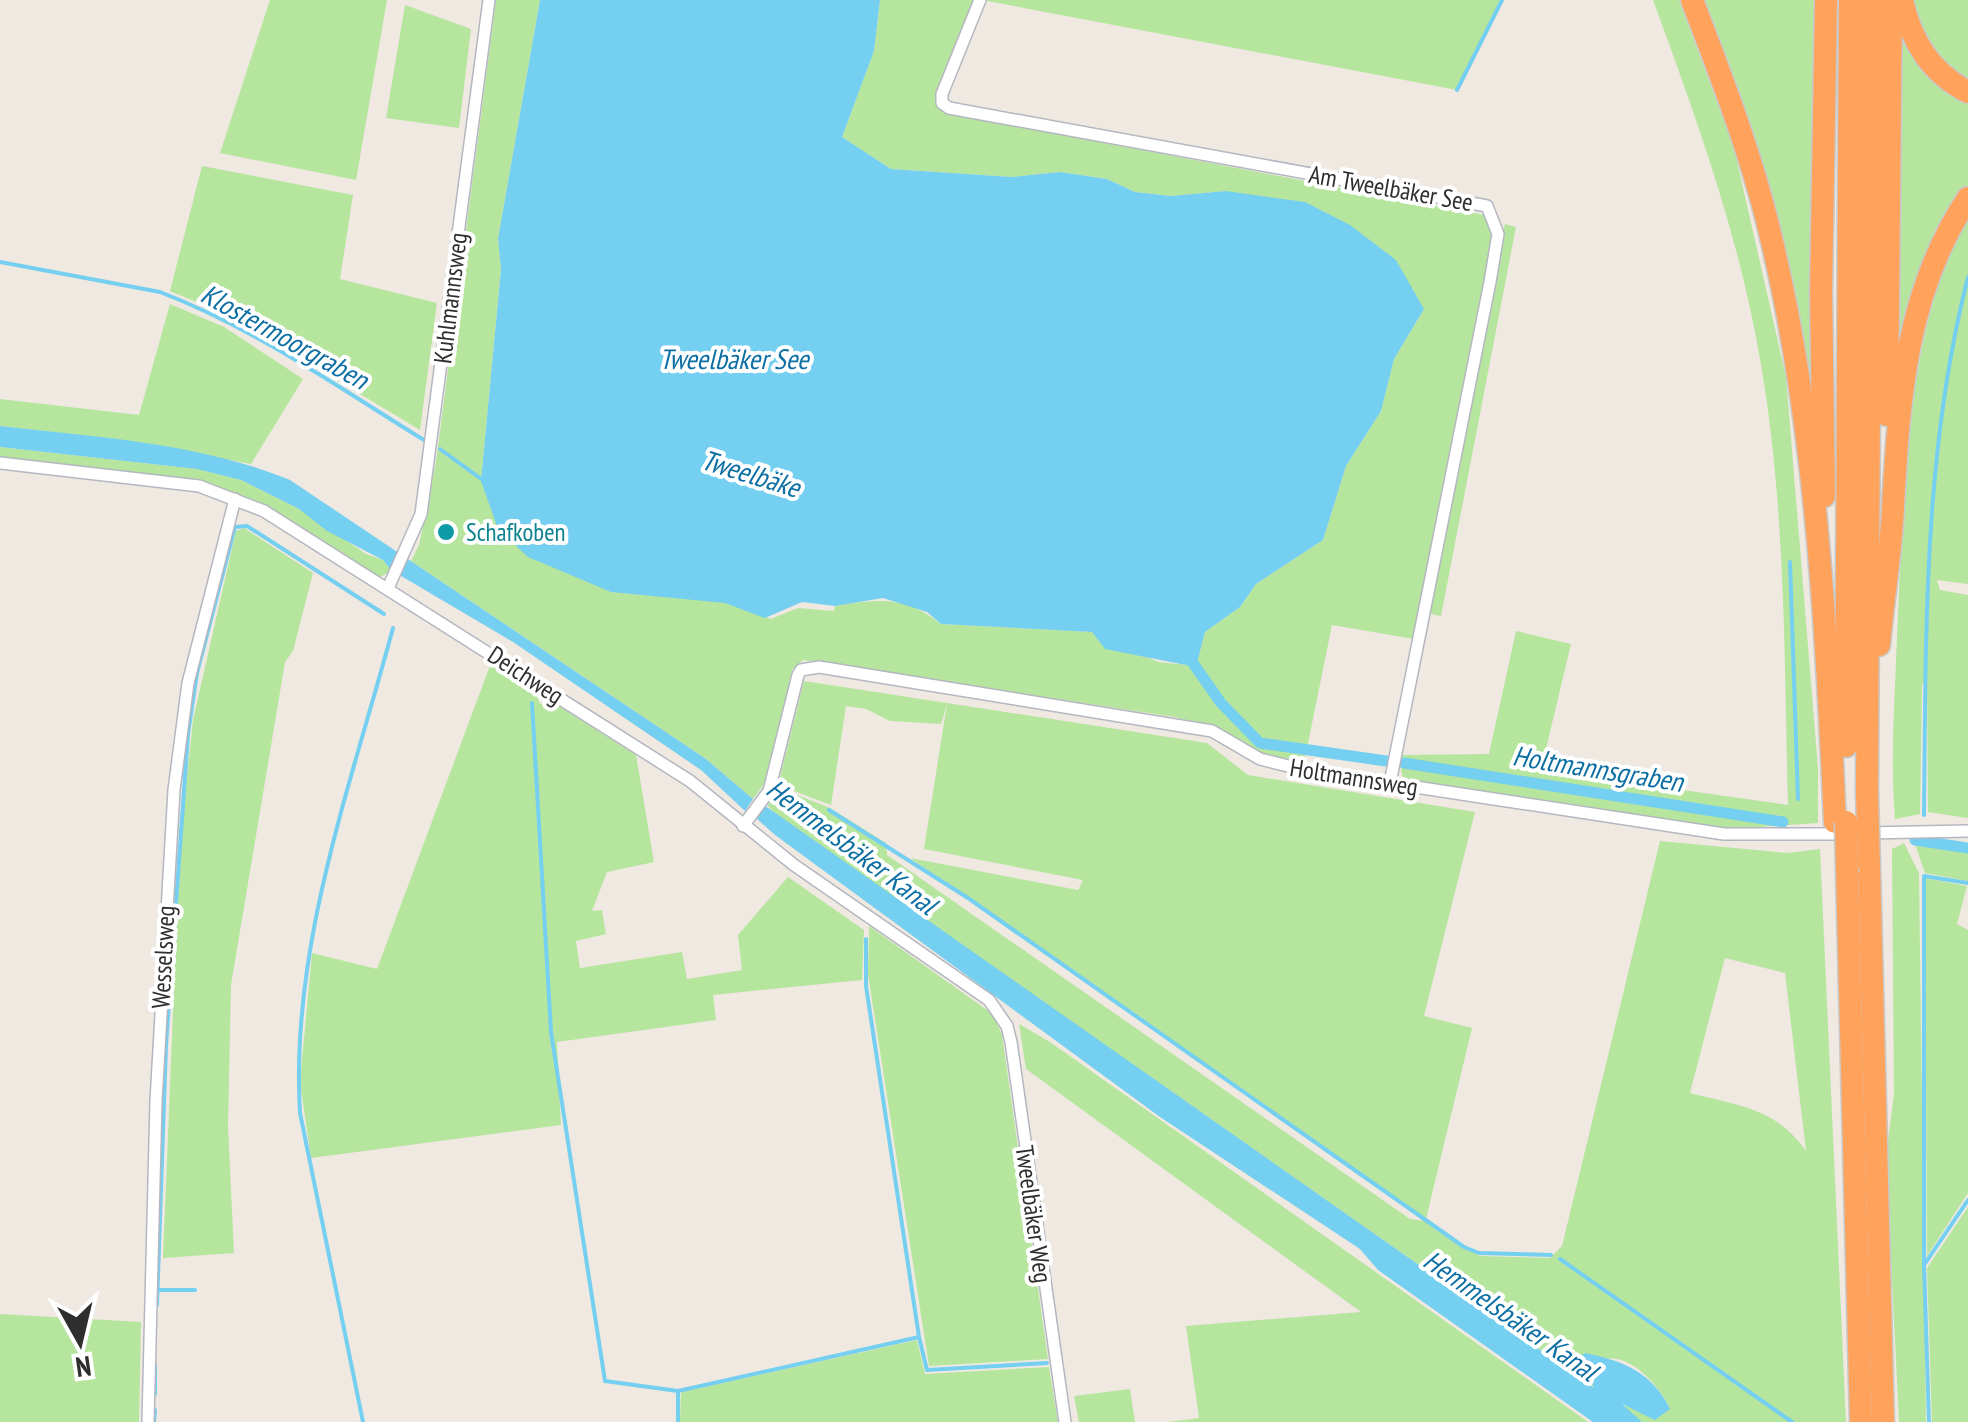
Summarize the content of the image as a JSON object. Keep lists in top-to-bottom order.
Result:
{
  "streets": {
    "street": [
      "Am Tweelbäker See",
      "Kuhlmannsweg",
      "Deichweg",
      "Holtmannsweg",
      "Wesselsweg",
      "Tweelbäker Weg"
    ]
  },
  "crossings": [
    ["Am Tweelbäker See", "Holtmannsweg"],
    ["Kuhlmannsweg", "Deichweg"],
    ["Deichweg", "Holtmannsweg"],
    ["Deichweg", "Wesselsweg"],
    ["Deichweg", "Tweelbäker Weg"]
  ],
  "water": [
    "Klostermoorgraben",
    "Tweelbäker See",
    "Tweelbäke",
    "Holtmannsgraben",
    "Hemmelsbäker Kanal"
  ],
  "places": ["Schafkoben"],
  "north": "bottom"
}
